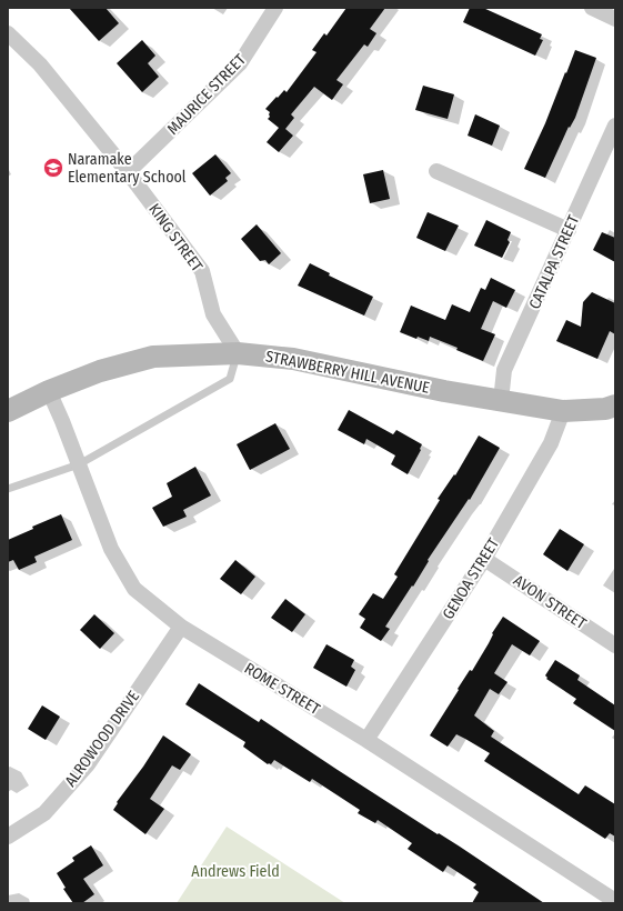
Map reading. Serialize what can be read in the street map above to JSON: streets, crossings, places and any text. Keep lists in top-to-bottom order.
{
  "streets": {
    "main road": ["STRAWBERRY HILL AVENUE"],
    "street": [
      "MAURICE STREET",
      "KING STREET",
      "CATALPA STREET",
      "GENOA STREET",
      "AVON STREET",
      "ROME STREET",
      "ALROWOOD DRIVE"
    ]
  },
  "crossings": [
    ["MAURICE STREET", "KING STREET"],
    ["KING STREET", "STRAWBERRY HILL AVENUE"],
    ["CATALPA STREET", "STRAWBERRY HILL AVENUE"],
    ["STRAWBERRY HILL AVENUE", "GENOA STREET"],
    ["STRAWBERRY HILL AVENUE", "ROME STREET"],
    ["GENOA STREET", "AVON STREET"],
    ["GENOA STREET", "ROME STREET"],
    ["ROME STREET", "ALROWOOD DRIVE"]
  ],
  "parks": ["Andrews Field"],
  "places": {
    "school or university": ["Naramake Elementary School"]
  }
}
